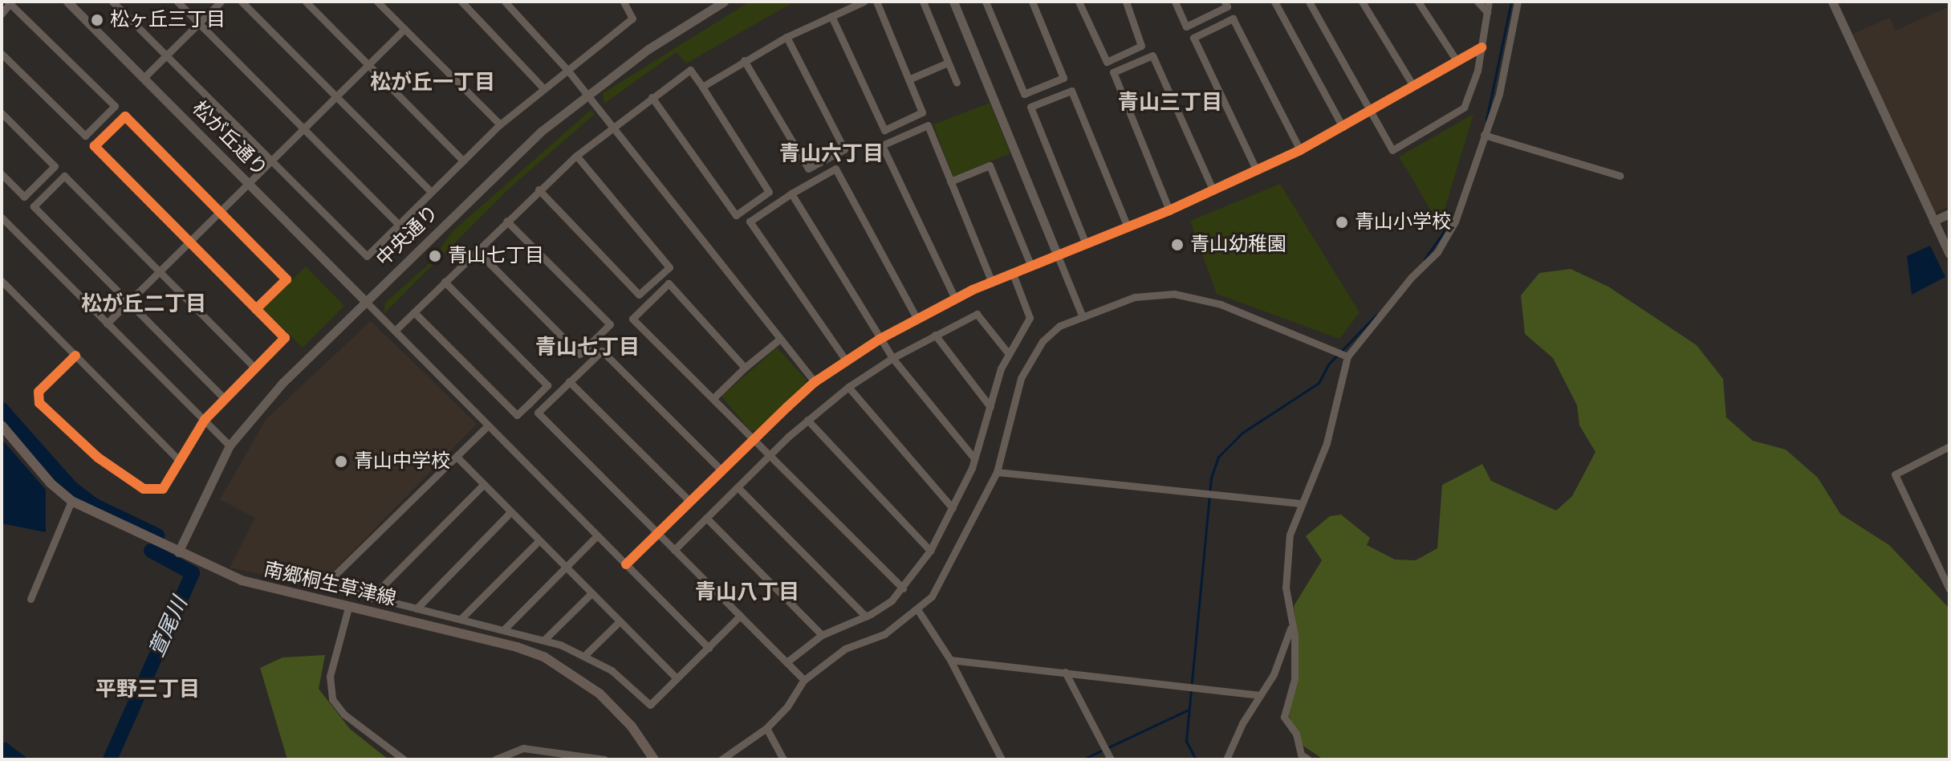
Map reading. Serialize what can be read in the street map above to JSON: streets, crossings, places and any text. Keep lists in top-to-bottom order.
{
  "streets": {
    "main road": ["南郷桐生草津線"],
    "street": ["松が丘通り", "中央通り"]
  },
  "crossings": [
    ["松が丘通り", "中央通り"],
    ["中央通り", "南郷桐生草津線"]
  ],
  "districts": [
    "松が丘一丁目",
    "青山三丁目",
    "青山六丁目",
    "松が丘二丁目",
    "青山七丁目",
    "青山八丁目",
    "平野三丁目"
  ],
  "water": ["萱尾川"],
  "places": [
    "松ヶ丘三丁目",
    "青山小学校",
    "青山幼稚園",
    "青山七丁目",
    "青山中学校"
  ]
}
